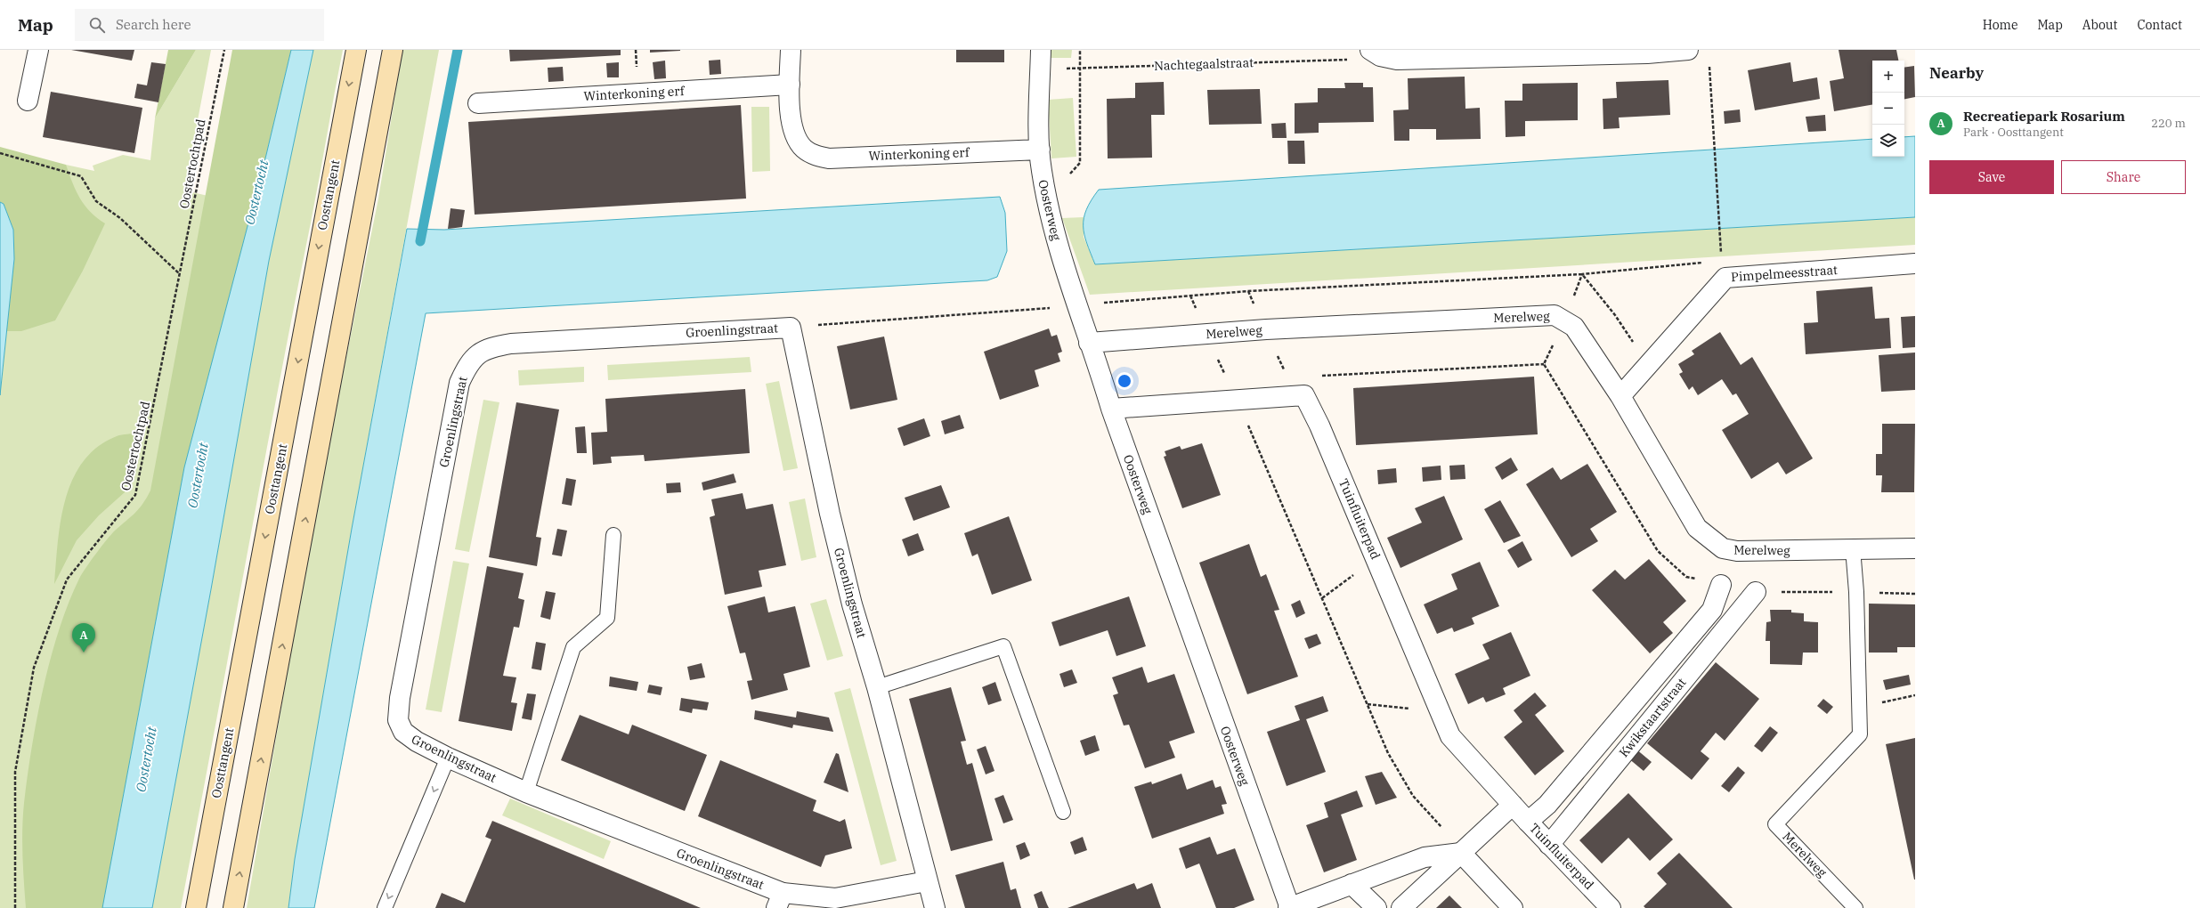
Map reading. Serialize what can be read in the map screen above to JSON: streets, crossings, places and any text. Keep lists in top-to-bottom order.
{
  "streets": {
    "main road": ["Oosttangent"],
    "street": [
      "Winterkoning erf",
      "Oosterweg",
      "Pimpelmeesstraat",
      "Merelweg",
      "Groenlingstraat",
      "Tuinfluiterpad",
      "Kwikstaartstraat"
    ],
    "path": ["Nachtegaalstraat", "Oostertochtpad"]
  },
  "crossings": [
    ["Nachtegaalstraat", "Oosterweg"],
    ["Winterkoning erf", "Oosterweg"],
    ["Oosterweg", "Merelweg"],
    ["Oosterweg", "Tuinfluiterpad"],
    ["Pimpelmeesstraat", "Merelweg"],
    ["Tuinfluiterpad", "Kwikstaartstraat"]
  ],
  "water": ["Oostertocht"],
  "page": {
    "header": "Map",
    "search": "Search here",
    "nav": [
      "Home",
      "Map",
      "About",
      "Contact"
    ],
    "heading": "Nearby",
    "map_buttons": ["+", "−"],
    "list": [
      {
        "mark": "A",
        "name": "Recreatiepark Rosarium",
        "note": "Park · Oosttangent",
        "value": "220 m"
      }
    ],
    "buttons": ["Save", "Share"],
    "pins": "A"
  }
}
